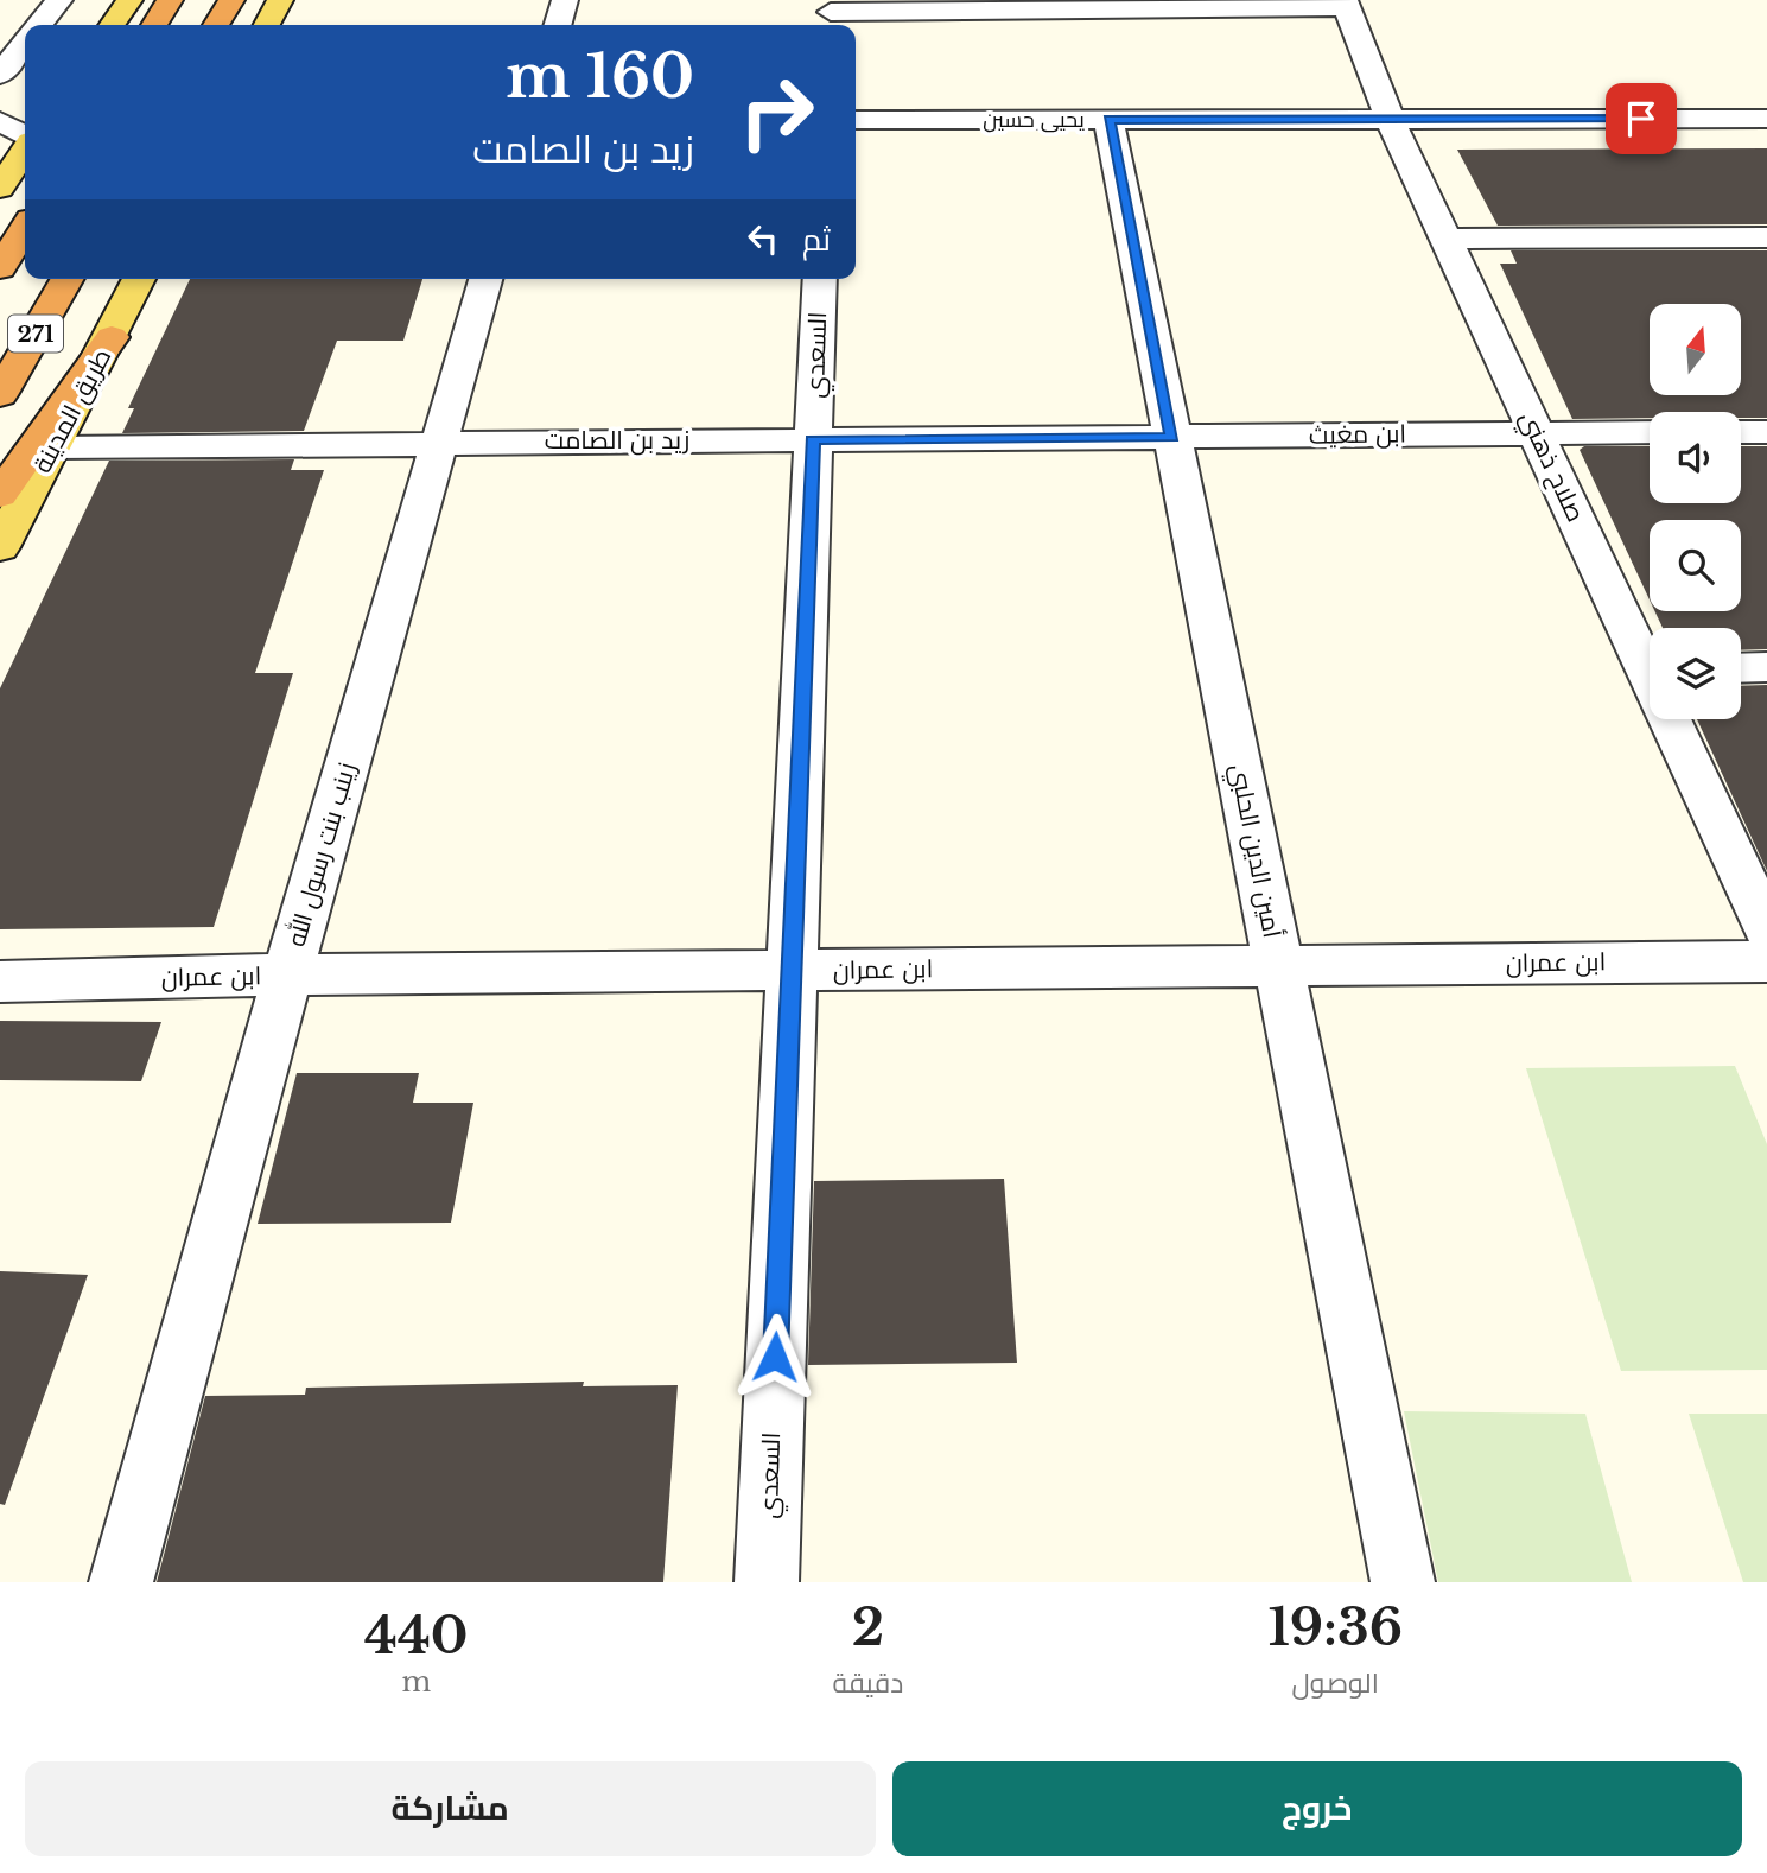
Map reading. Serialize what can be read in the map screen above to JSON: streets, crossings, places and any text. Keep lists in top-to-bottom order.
{
  "streets": {
    "highway": ["271"],
    "main road": ["طريق المدينة"],
    "street": [
      "يحيى حسين",
      "السعدي",
      "ابن مغيث",
      "زيد بن الصامت",
      "صلاح ذهني",
      "أمين الدين الحلبي",
      "زينب بنت رسول الله",
      "ابن عمران"
    ]
  },
  "crossings": [
    ["يحيى حسين", "صلاح ذهني"],
    ["يحيى حسين", "أمين الدين الحلبي"],
    ["السعدي", "زيد بن الصامت"],
    ["السعدي", "ابن عمران"],
    ["طريق المدينة", "زيد بن الصامت"],
    ["ابن مغيث", "زيد بن الصامت"],
    ["ابن مغيث", "صلاح ذهني"],
    ["ابن مغيث", "أمين الدين الحلبي"],
    ["زيد بن الصامت", "أمين الدين الحلبي"],
    ["زيد بن الصامت", "زينب بنت رسول الله"],
    ["أمين الدين الحلبي", "ابن عمران"],
    ["زينب بنت رسول الله", "ابن عمران"]
  ],
  "north": "top",
  "page": {
    "turn": ["160 m", "زيد بن الصامت"],
    "then": "ثم",
    "eta": [
      "19:36",
      "الوصول",
      "2",
      "دقيقة",
      "440",
      "m"
    ],
    "buttons": ["خروج", "مشاركة"]
  }
}
